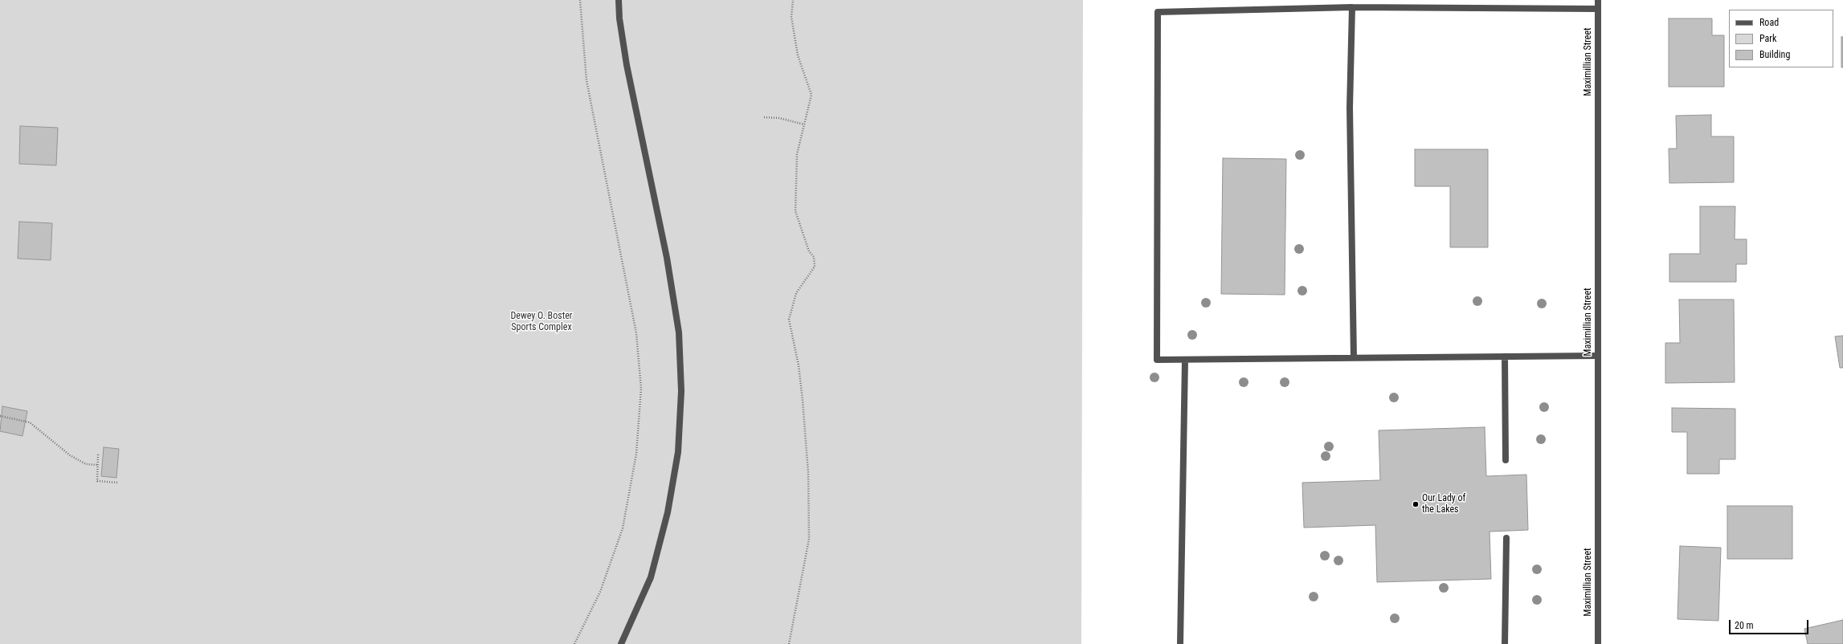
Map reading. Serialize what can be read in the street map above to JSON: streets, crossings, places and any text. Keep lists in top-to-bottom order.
{
  "streets": {
    "street": ["Maximillian Street"]
  },
  "parks": ["Dewey O. Boster Sports Complex"],
  "places": ["Our Lady of the Lakes"],
  "legend": ["Road", "Park", "Building"],
  "scale_bar": "20 m"
}
